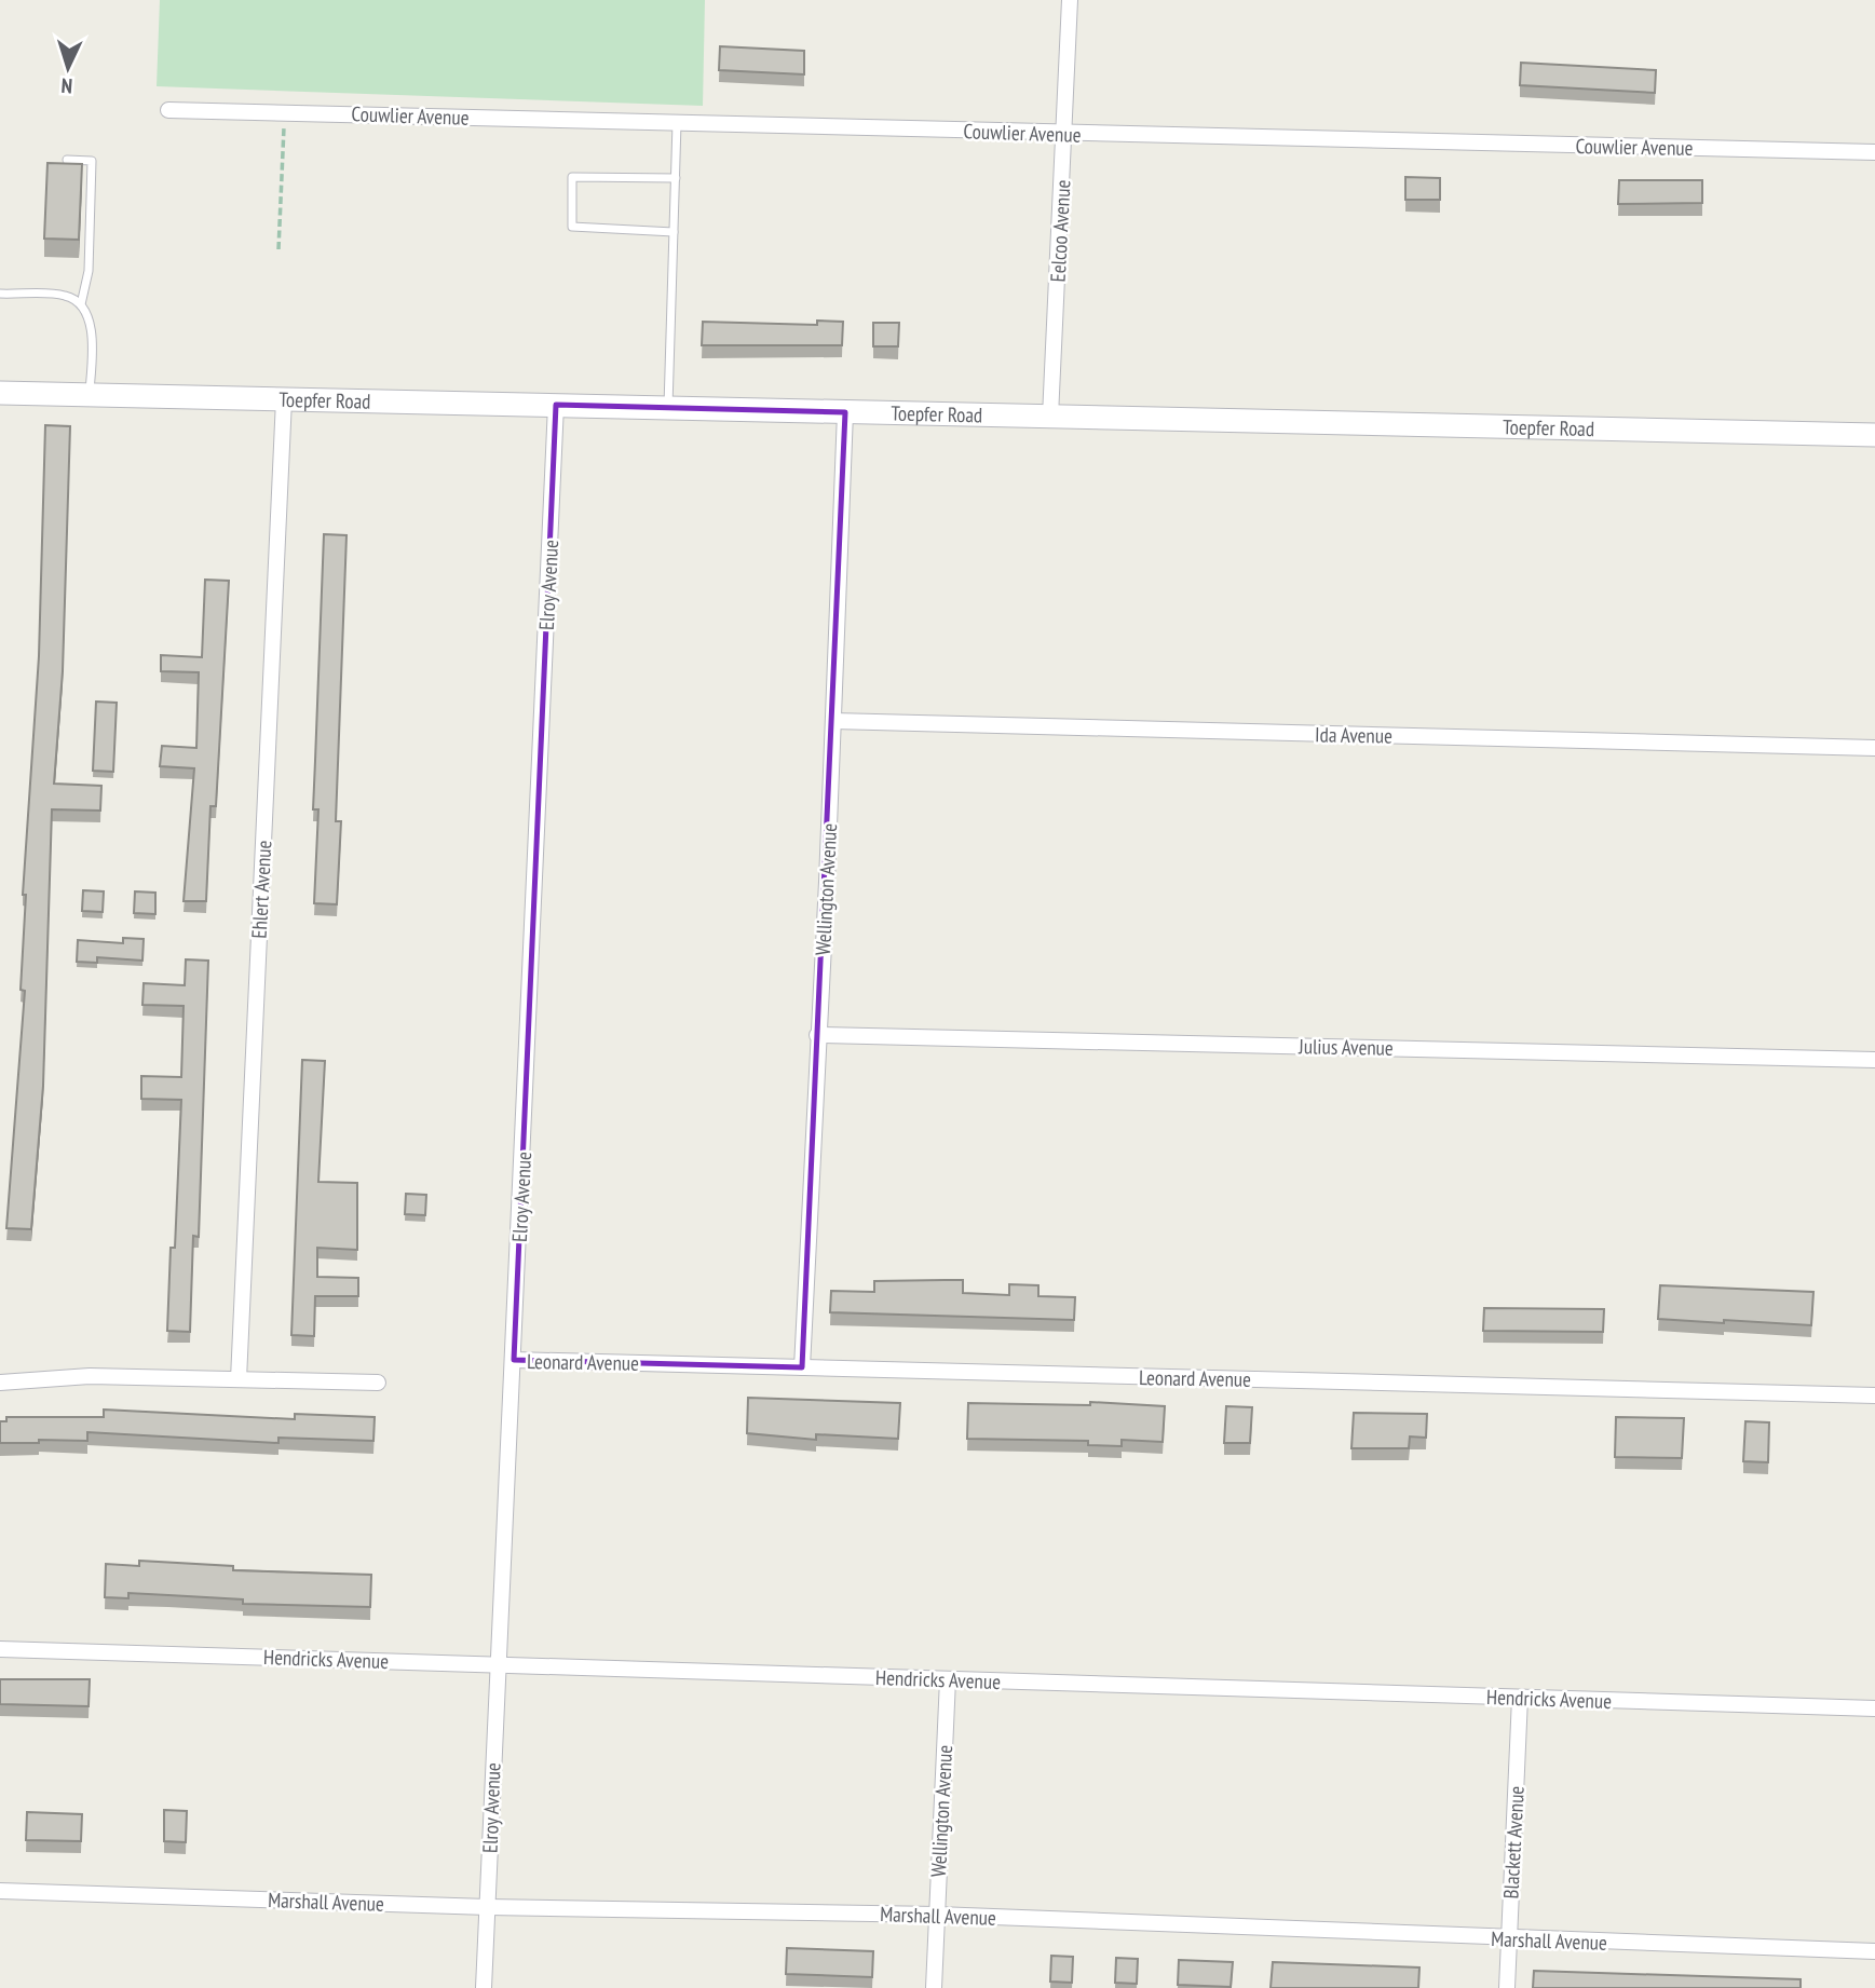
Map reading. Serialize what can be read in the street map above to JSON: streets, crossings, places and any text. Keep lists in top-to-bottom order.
{
  "streets": {
    "street": [
      "Couwlier Avenue",
      "Eelcoo Avenue",
      "Toepfer Road",
      "Elroy Avenue",
      "Ida Avenue",
      "Ehlert Avenue",
      "Wellington Avenue",
      "Julius Avenue",
      "Leonard Avenue",
      "Hendricks Avenue",
      "Blackett Avenue",
      "Marshall Avenue"
    ]
  },
  "crossings": [
    ["Couwlier Avenue", "Eelcoo Avenue"],
    ["Eelcoo Avenue", "Toepfer Road"],
    ["Toepfer Road", "Elroy Avenue"],
    ["Toepfer Road", "Ehlert Avenue"],
    ["Toepfer Road", "Wellington Avenue"],
    ["Elroy Avenue", "Leonard Avenue"],
    ["Elroy Avenue", "Hendricks Avenue"],
    ["Elroy Avenue", "Marshall Avenue"],
    ["Ida Avenue", "Wellington Avenue"],
    ["Wellington Avenue", "Julius Avenue"],
    ["Wellington Avenue", "Leonard Avenue"],
    ["Wellington Avenue", "Hendricks Avenue"],
    ["Wellington Avenue", "Marshall Avenue"],
    ["Hendricks Avenue", "Blackett Avenue"],
    ["Blackett Avenue", "Marshall Avenue"]
  ],
  "north": "bottom"
}
